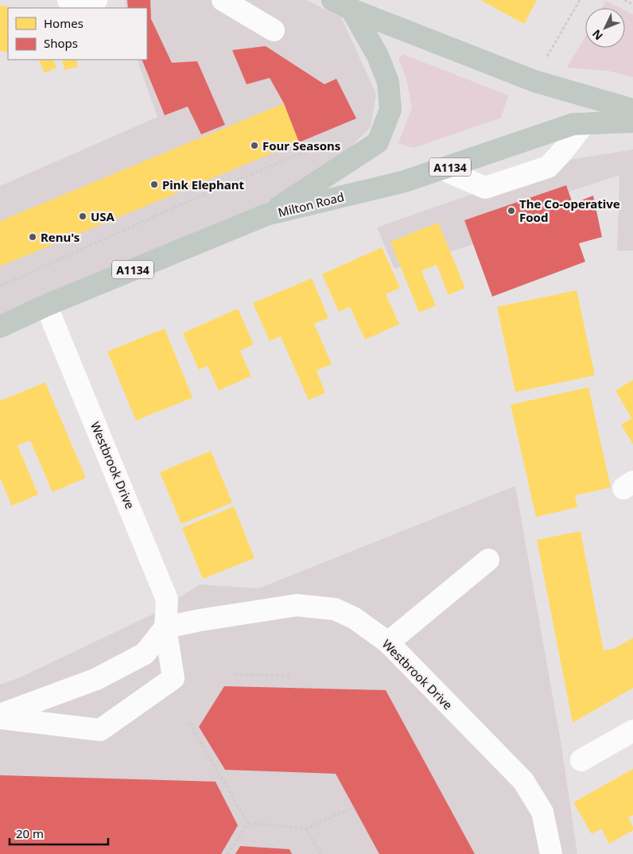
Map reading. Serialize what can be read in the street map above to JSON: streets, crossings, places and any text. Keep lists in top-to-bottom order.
{
  "streets": {
    "main road": ["A1134", "Milton Road"],
    "street": ["Westbrook Drive"]
  },
  "crossings": [
    ["Milton Road", "Westbrook Drive"]
  ],
  "places": [
    "Four Seasons",
    "Pink Elephant",
    "The Co-operative Food",
    "USA",
    "Renu's"
  ],
  "legend": ["Homes", "Shops"],
  "scale_bar": "20 m",
  "north": "bottom left"
}
